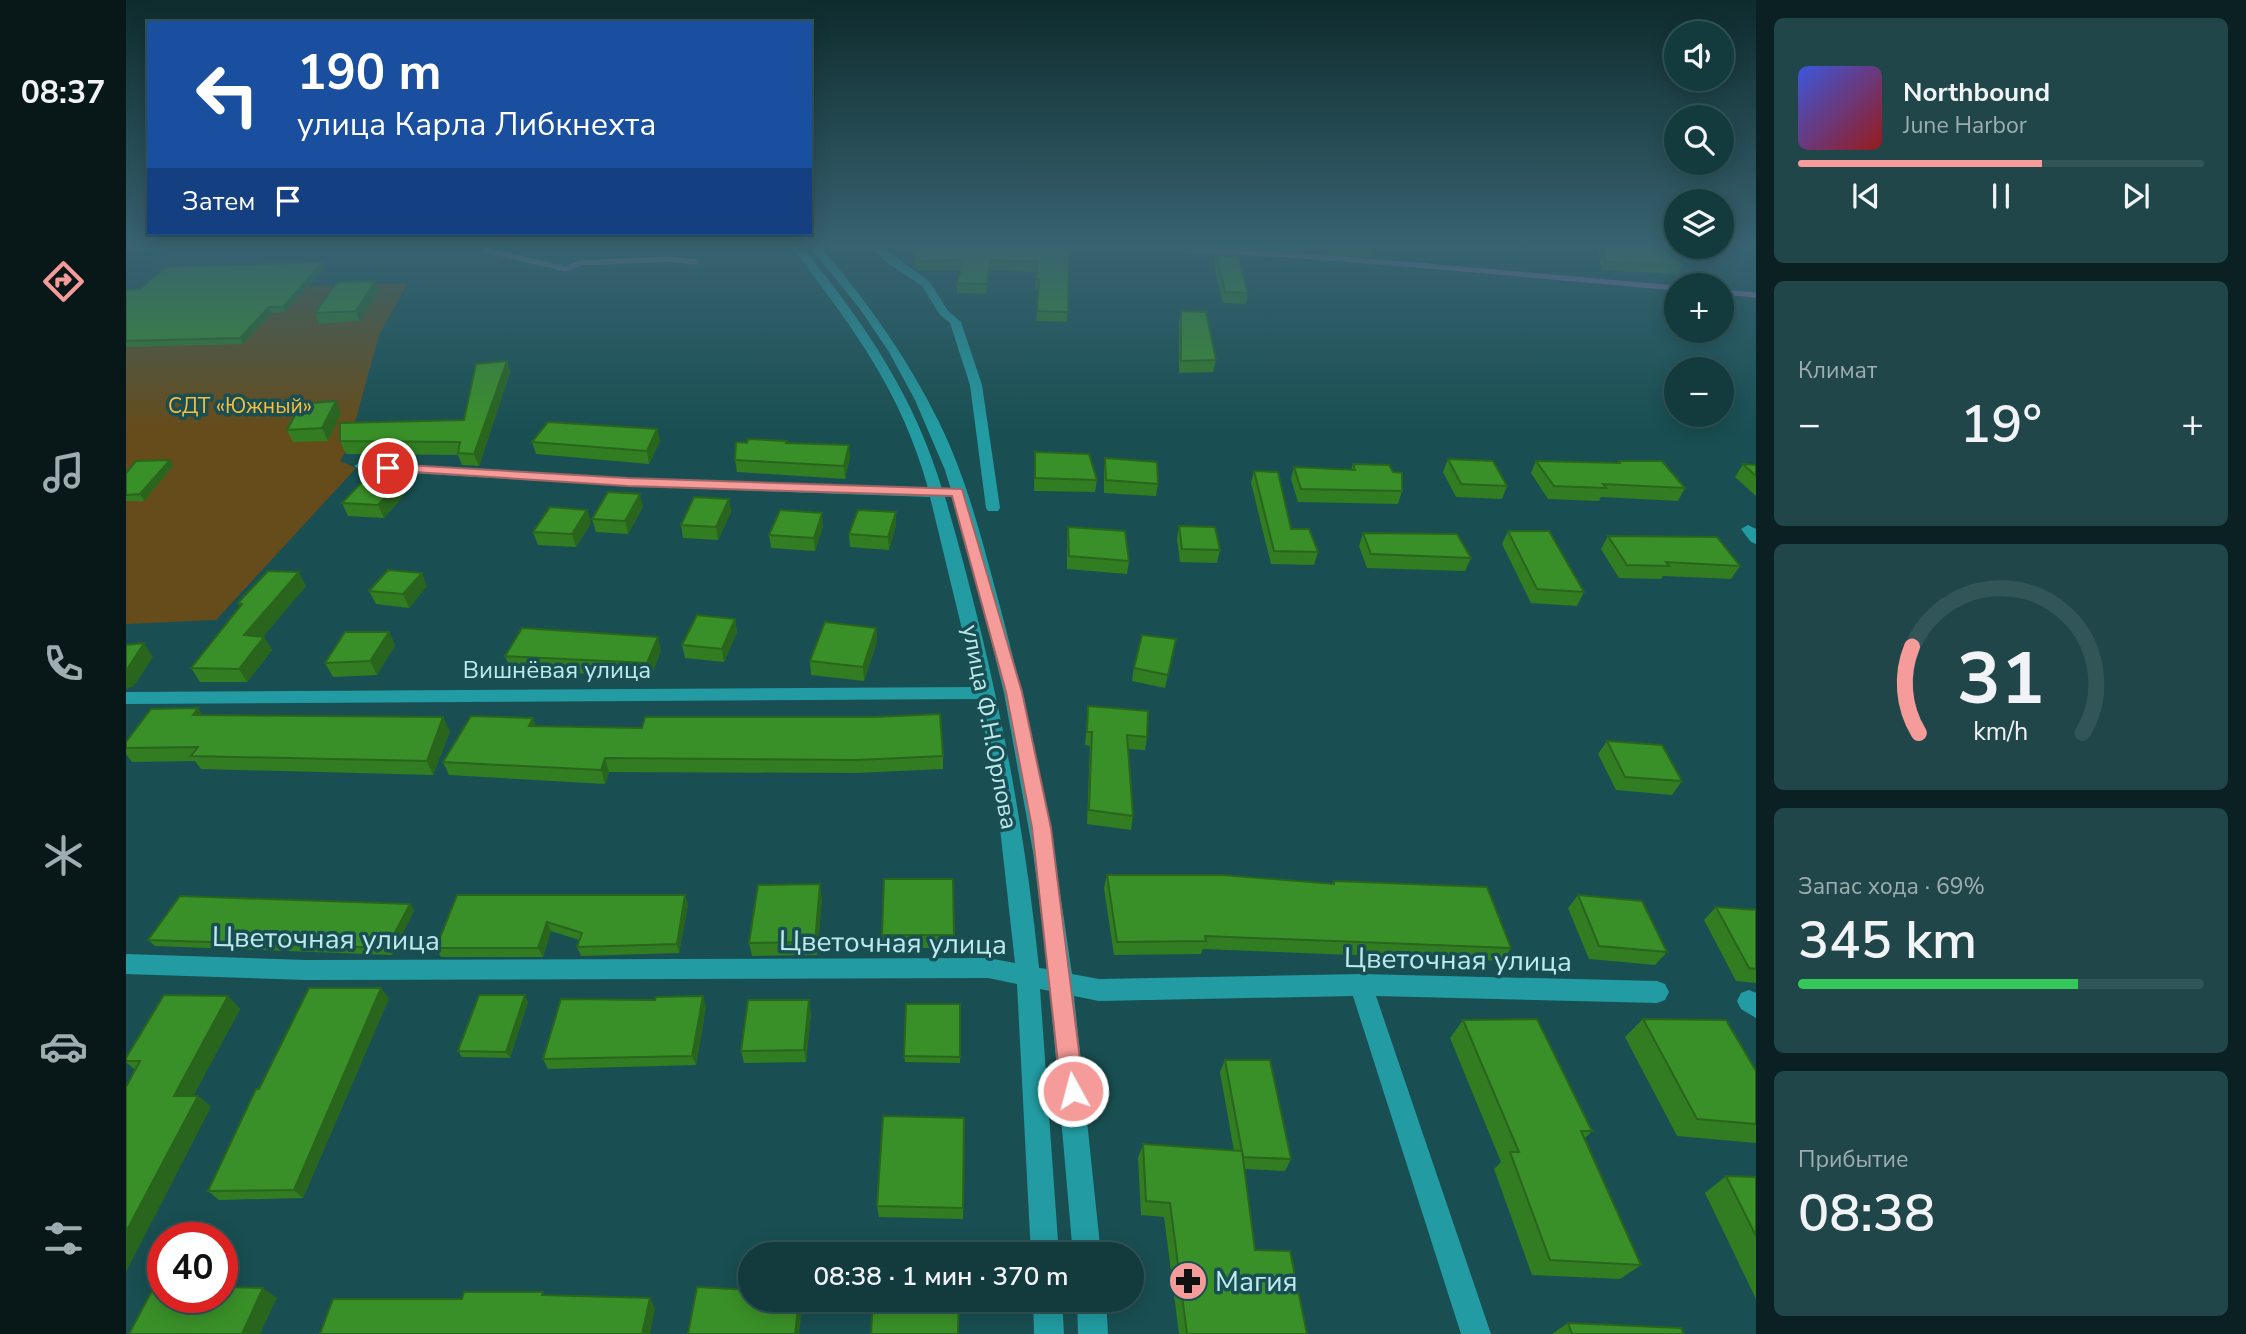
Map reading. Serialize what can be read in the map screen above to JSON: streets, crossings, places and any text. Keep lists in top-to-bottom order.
{
  "streets": {
    "street": ["Вишнёвая улица", "улица Ф.Н.Орлова", "Цветочная улица"]
  },
  "crossings": [
    ["Вишнёвая улица", "улица Ф.Н.Орлова"],
    ["улица Ф.Н.Орлова", "Цветочная улица"]
  ],
  "parks": ["СДТ «Южный»"],
  "places": {
    "pharmacy": ["Магия"]
  },
  "page": {
    "tabs": "08:37",
    "map_buttons": ["+", "−"],
    "turn": ["190 m", "улица Карла Либкнехта"],
    "song": ["Northbound", "June Harbor"],
    "then": "Затем",
    "tile": [
      "Климат",
      ["Запас хода · 69%", "345 km"],
      ["Прибытие", "08:38"]
    ],
    "heat": ["−", "19°", "+"],
    "limit": "40",
    "trip": "08:38 · 1 мин · 370 m",
    "gauge": ["31", "km/h"]
  }
}
